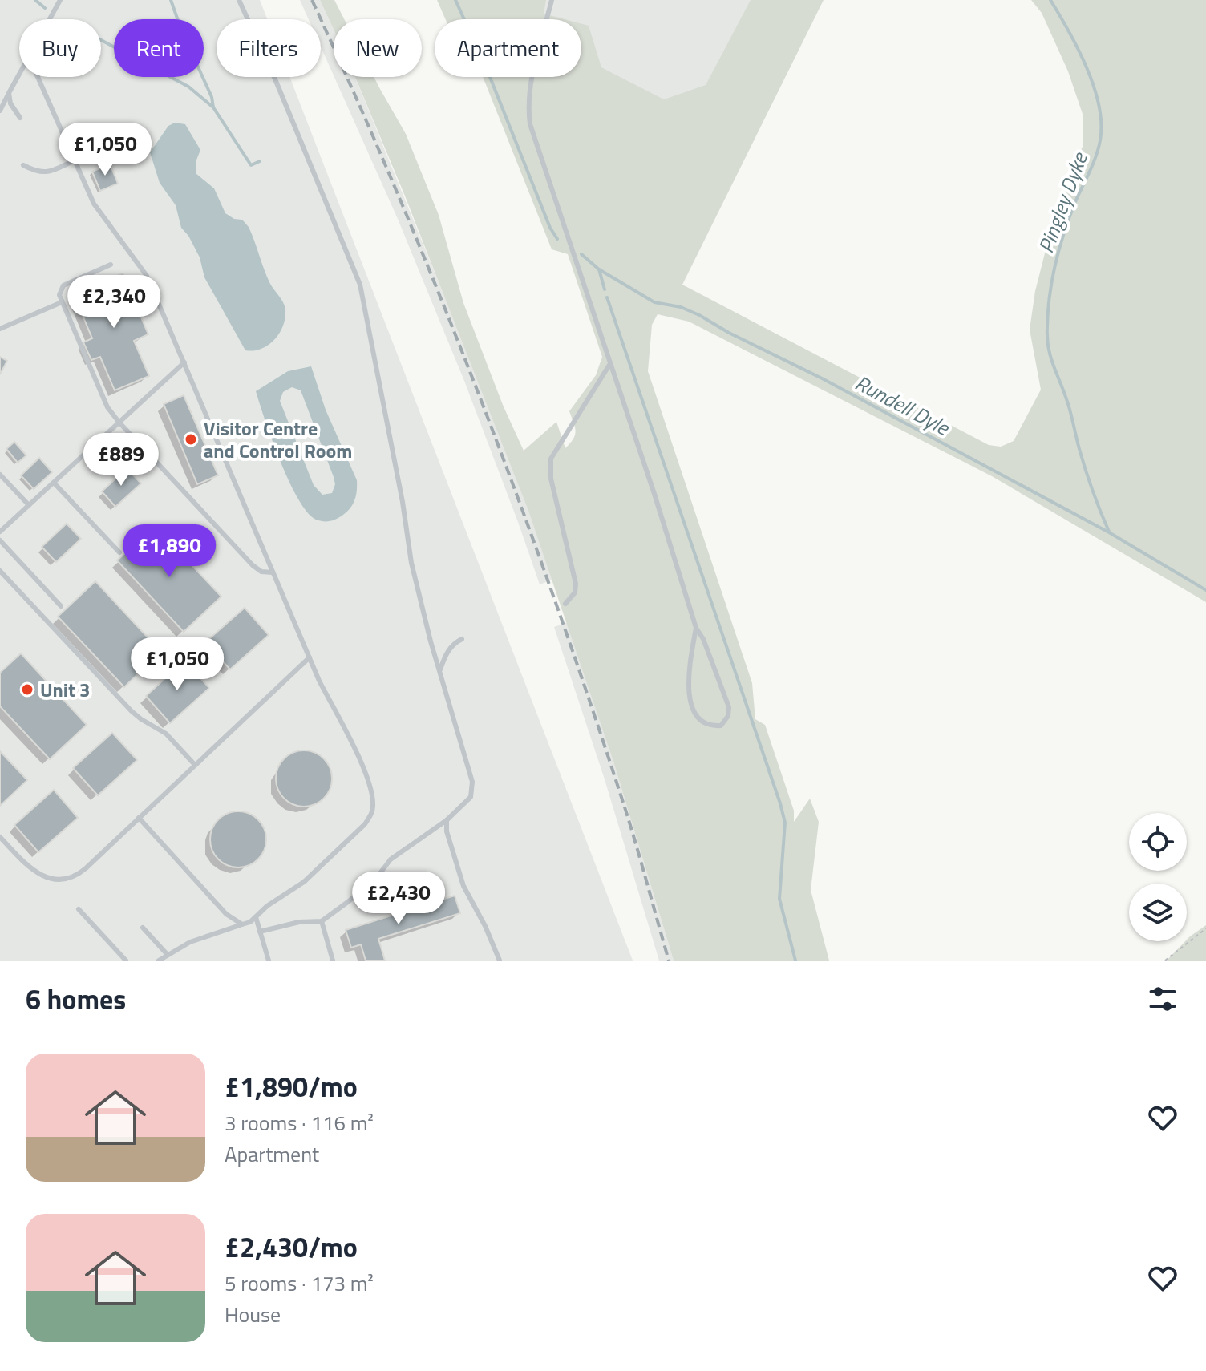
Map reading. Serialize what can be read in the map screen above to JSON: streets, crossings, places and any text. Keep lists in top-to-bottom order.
{
  "water": ["Pingley Dyke", "Rundell Dyle"],
  "places": ["Visitor Centre and Control Room", "Unit 3"],
  "page": {
    "chip": [
      "Buy",
      "Rent",
      "Filters",
      "New",
      "Apartment"
    ],
    "price": [
      "£1,050",
      "£2,340",
      "£889",
      "£1,890",
      "£1,050",
      "£2,430"
    ],
    "heading": "6 homes",
    "list": [
      {
        "name": "£1,890/mo",
        "note": "3 rooms · 116 m² · Apartment"
      },
      {
        "name": "£2,430/mo",
        "note": "5 rooms · 173 m² · House"
      }
    ]
  }
}
